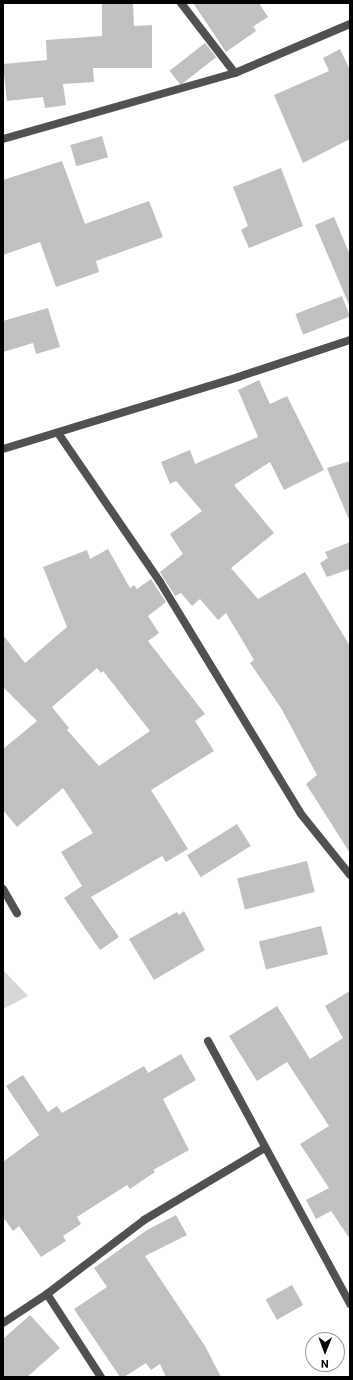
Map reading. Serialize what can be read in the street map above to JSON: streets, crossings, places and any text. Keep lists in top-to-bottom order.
{
  "north": "bottom"
}
